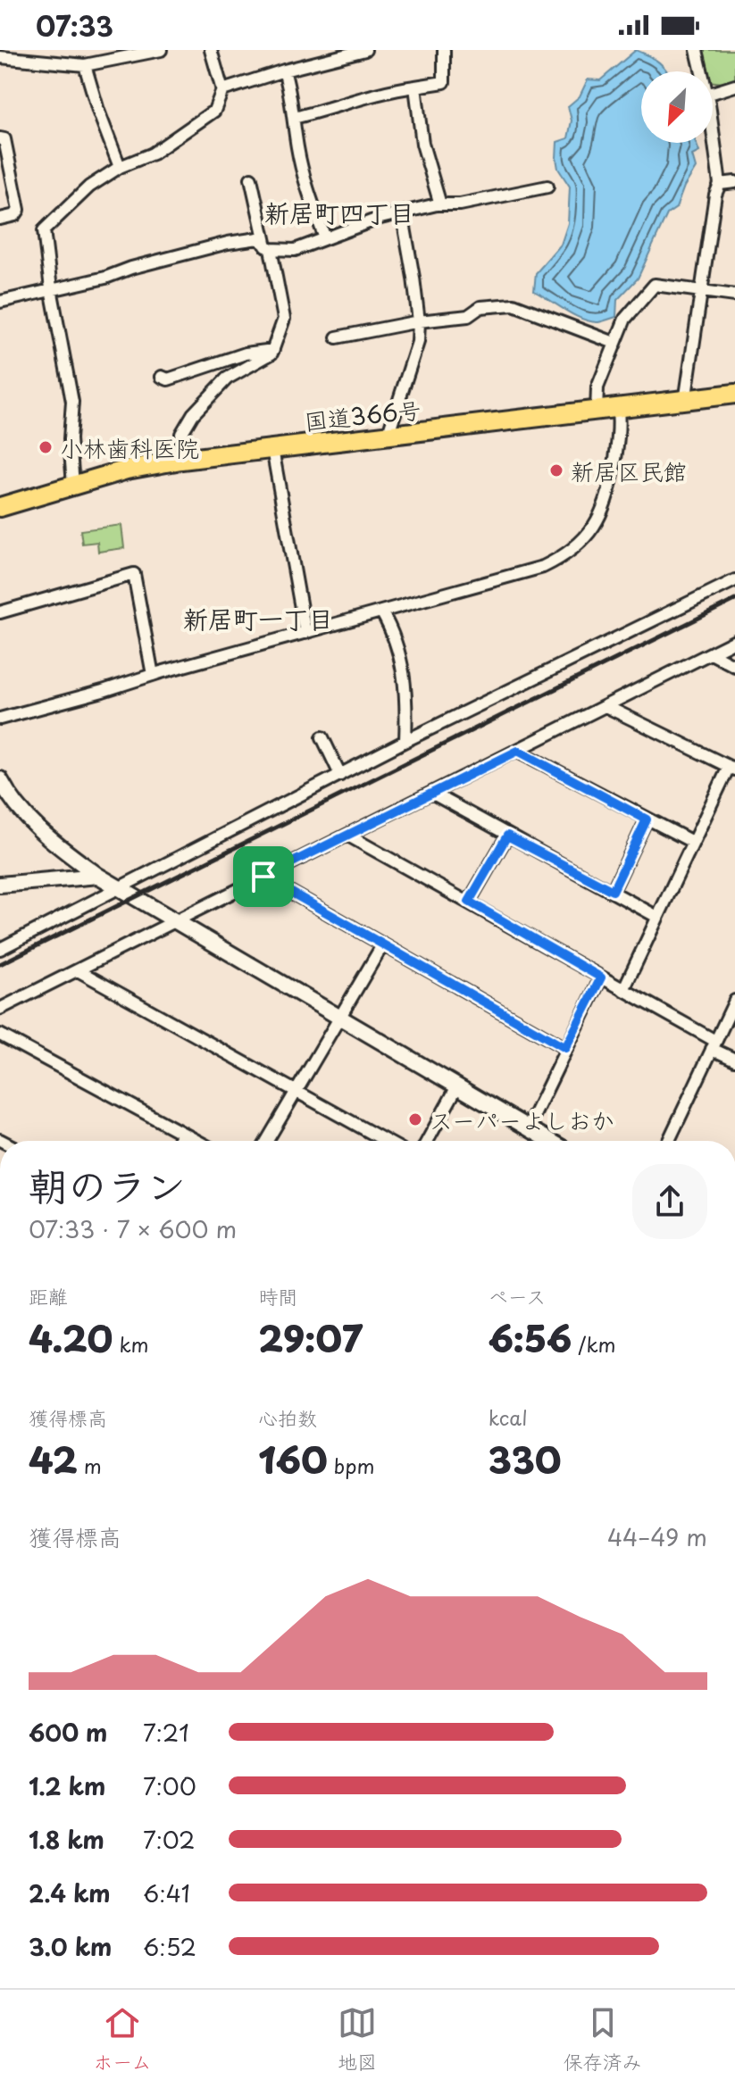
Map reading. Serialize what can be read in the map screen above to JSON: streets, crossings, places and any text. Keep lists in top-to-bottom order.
{
  "streets": {
    "highway": ["国道366号"]
  },
  "districts": ["新居町四丁目", "新居町一丁目"],
  "places": ["小林歯科医院", "新居区民館", "スーパーよしおか"],
  "north": "bottom left",
  "page": {
    "status": "07:33",
    "heading": ["朝のラン", "07:33 · 7 × 600 m"],
    "stats": [
      ["距離", "4.20 km"],
      ["時間", "29:07"],
      ["ペース", "6:56 /km"],
      ["獲得標高", "42 m"],
      ["心拍数", "160 bpm"],
      ["kcal", "330"]
    ],
    "chart": ["獲得標高", "44–49 m"],
    "list": [
      {
        "name": "600 m",
        "note": "7:21"
      },
      {
        "name": "1.2 km",
        "note": "7:00"
      },
      {
        "name": "1.8 km",
        "note": "7:02"
      },
      {
        "name": "2.4 km",
        "note": "6:41"
      },
      {
        "name": "3.0 km",
        "note": "6:52"
      }
    ],
    "tabs": ["ホーム", "地図", "保存済み"]
  }
}
